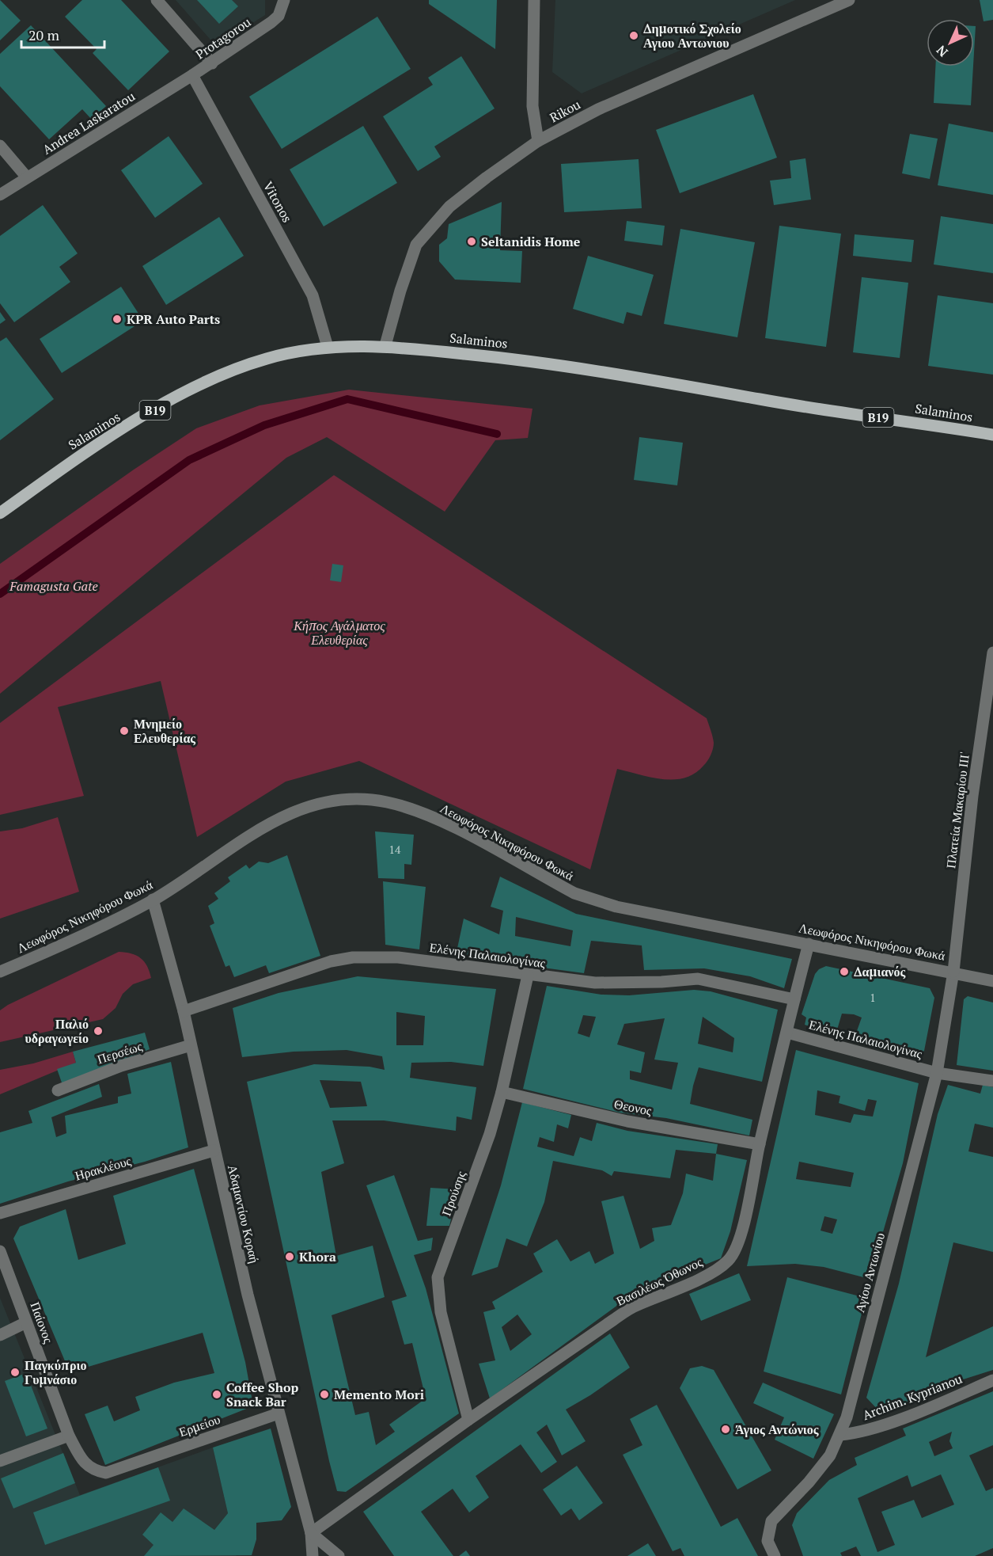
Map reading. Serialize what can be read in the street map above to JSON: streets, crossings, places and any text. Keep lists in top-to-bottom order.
{
  "streets": {
    "main road": ["Salaminos", "B19"],
    "street": [
      "Protagorou",
      "Rikou",
      "Andrea Laskaratou",
      "Vitonos",
      "Πλατεία Μακαρίου ΙΙΙ'",
      "Λεωφόρος Νικηφόρου Φωκά",
      "Ελένης Παλαιολογίνας",
      "Περσέως",
      "Θεονος",
      "Ηρακλέους",
      "Προύσης",
      "Αδαμαντίου Κοραή",
      "Αγίου Αντωνίου",
      "Βασιλέως Όθωνος",
      "Παίονος",
      "Archim. Kyprianou",
      "Ερμείου"
    ]
  },
  "crossings": [
    ["Protagorou", "Andrea Laskaratou"],
    ["Protagorou", "Vitonos"],
    ["Rikou", "Salaminos"],
    ["Andrea Laskaratou", "Vitonos"],
    ["Vitonos", "Salaminos"],
    ["Πλατεία Μακαρίου ΙΙΙ'", "Λεωφόρος Νικηφόρου Φωκά"],
    ["Πλατεία Μακαρίου ΙΙΙ'", "Αγίου Αντωνίου"],
    ["Λεωφόρος Νικηφόρου Φωκά", "Αδαμαντίου Κοραή"],
    ["Λεωφόρος Νικηφόρου Φωκά", "Αγίου Αντωνίου"],
    ["Λεωφόρος Νικηφόρου Φωκά", "Βασιλέως Όθωνος"],
    ["Ελένης Παλαιολογίνας", "Προύσης"],
    ["Ελένης Παλαιολογίνας", "Αδαμαντίου Κοραή"],
    ["Ελένης Παλαιολογίνας", "Αγίου Αντωνίου"],
    ["Ελένης Παλαιολογίνας", "Βασιλέως Όθωνος"],
    ["Περσέως", "Αδαμαντίου Κοραή"],
    ["Θεονος", "Προύσης"],
    ["Θεονος", "Βασιλέως Όθωνος"],
    ["Ηρακλέους", "Αδαμαντίου Κοραή"],
    ["Προύσης", "Βασιλέως Όθωνος"],
    ["Αδαμαντίου Κοραή", "Βασιλέως Όθωνος"],
    ["Αδαμαντίου Κοραή", "Ερμείου"],
    ["Αγίου Αντωνίου", "Archim. Kyprianou"],
    ["Παίονος", "Ερμείου"]
  ],
  "parks": ["Famagusta Gate", "Κήπος Αγάλματος Ελευθερίας"],
  "places": [
    "Δημοτικό Σχολείο Αγιου Αντωνιου",
    "Seltanidis Home",
    "KPR Auto Parts",
    "Μνημείο Ελευθερίας",
    "Δαμιανός",
    "Παλιό υδραγωγείο",
    "Khora",
    "Παγκύπριο Γυμνάσιο",
    "Coffee Shop Snack Bar",
    "Memento Mori",
    "Άγιος Αντώνιος"
  ],
  "house_numbers": ["14", "1"],
  "scale_bar": "20 m",
  "north": "bottom left"
}
